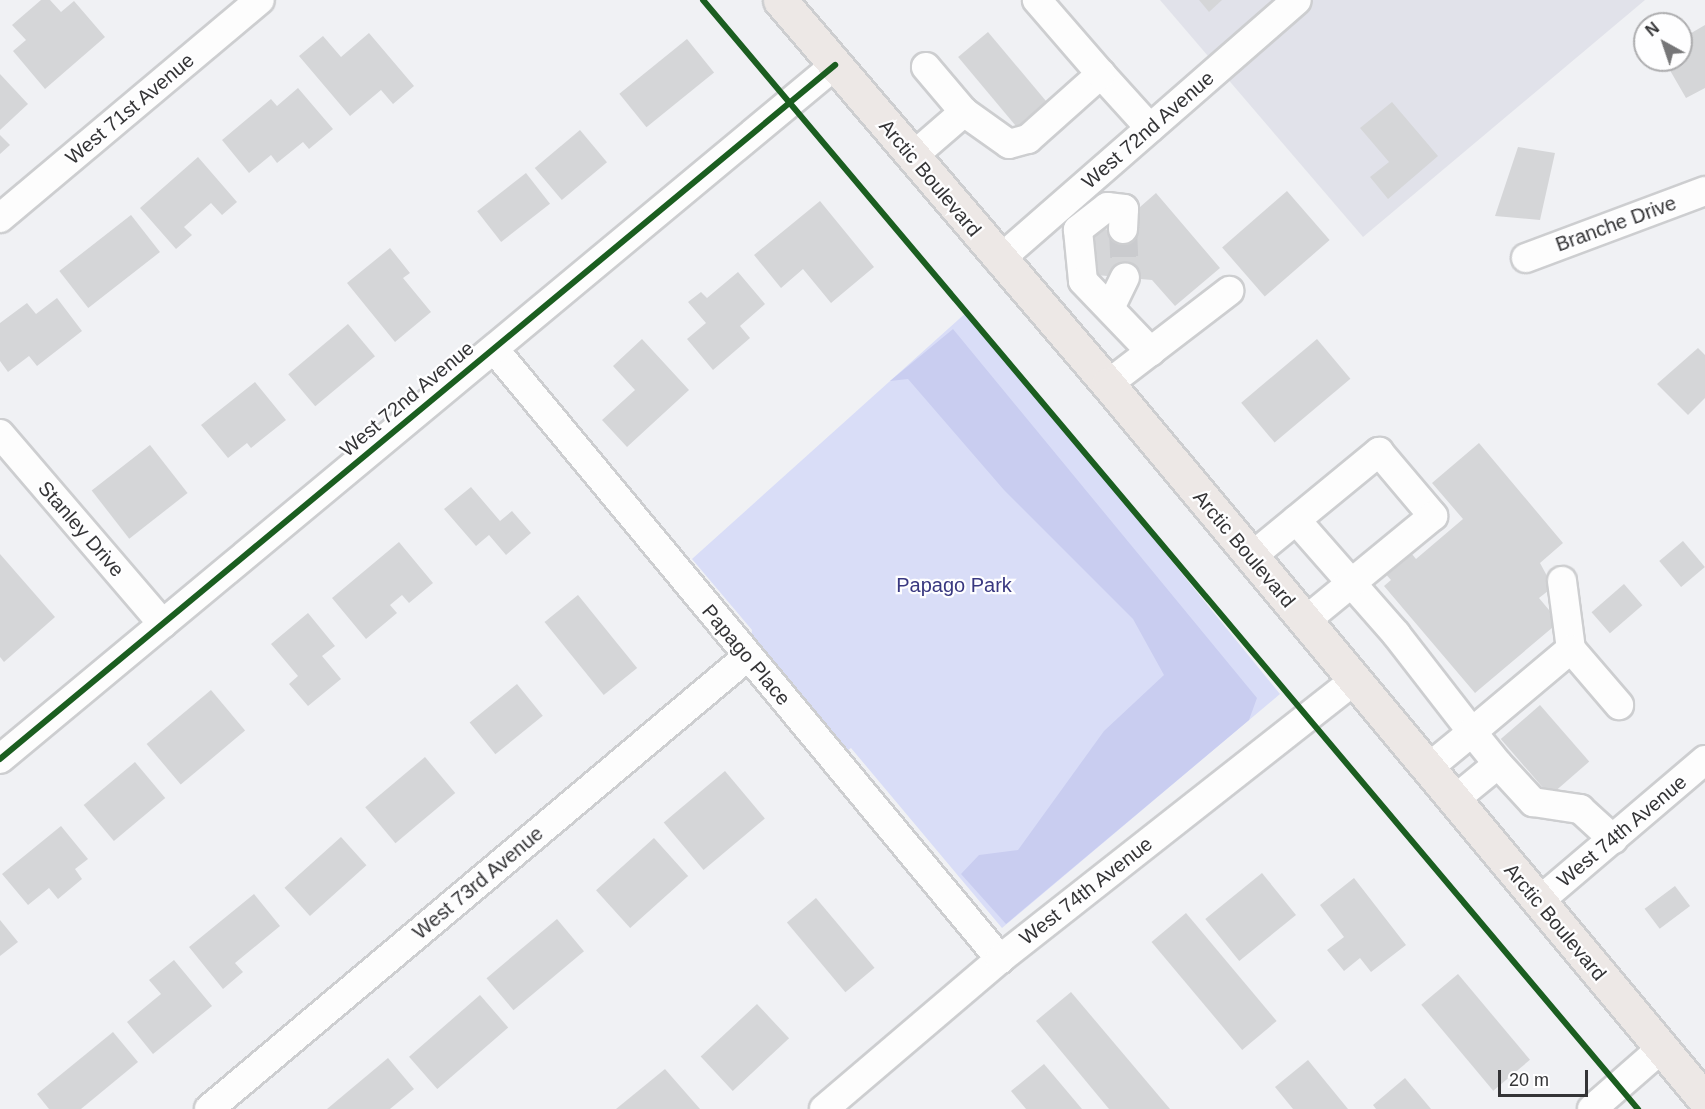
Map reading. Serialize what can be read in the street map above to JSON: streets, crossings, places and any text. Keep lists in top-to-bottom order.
{
  "streets": {
    "main road": ["Arctic Boulevard"],
    "street": [
      "West 71st Avenue",
      "West 72nd Avenue",
      "Branche Drive",
      "Stanley Drive",
      "Papago Place",
      "West 74th Avenue",
      "West 73rd Avenue"
    ]
  },
  "crossings": [
    ["West 72nd Avenue", "Arctic Boulevard"],
    ["West 72nd Avenue", "Stanley Drive"],
    ["West 72nd Avenue", "Papago Place"],
    ["Arctic Boulevard", "West 74th Avenue"],
    ["Papago Place", "West 74th Avenue"],
    ["Papago Place", "West 73rd Avenue"]
  ],
  "parks": ["Papago Park"],
  "scale_bar": "20 m",
  "north": "top left"
}
